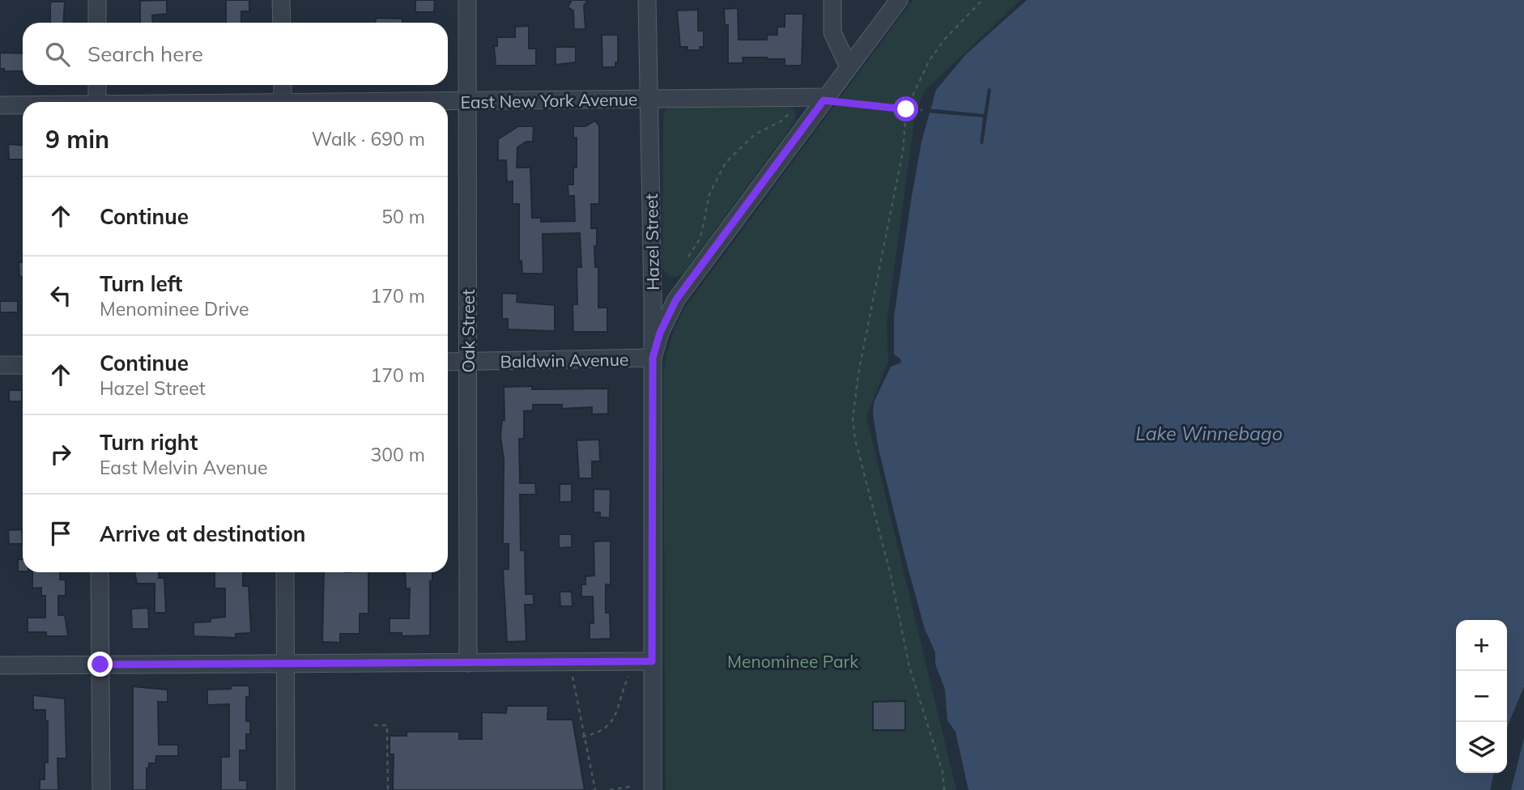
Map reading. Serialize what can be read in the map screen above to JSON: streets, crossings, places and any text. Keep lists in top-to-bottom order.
{
  "streets": {
    "street": [
      "East New York Avenue",
      "Hazel Street",
      "Oak Street",
      "Baldwin Avenue"
    ]
  },
  "crossings": [
    ["East New York Avenue", "Hazel Street"],
    ["East New York Avenue", "Oak Street"],
    ["Hazel Street", "Baldwin Avenue"],
    ["Oak Street", "Baldwin Avenue"]
  ],
  "water": ["Lake Winnebago"],
  "parks": ["Menominee Park"],
  "page": {
    "search": "Search here",
    "heading": ["9 min", "Walk · 690 m"],
    "list": [
      ["Continue", "50 m"],
      ["Turn left", "Menominee Drive", "170 m"],
      ["Continue", "Hazel Street", "170 m"],
      ["Turn right", "East Melvin Avenue", "300 m"],
      "Arrive at destination"
    ],
    "map_buttons": ["+", "−"]
  }
}
